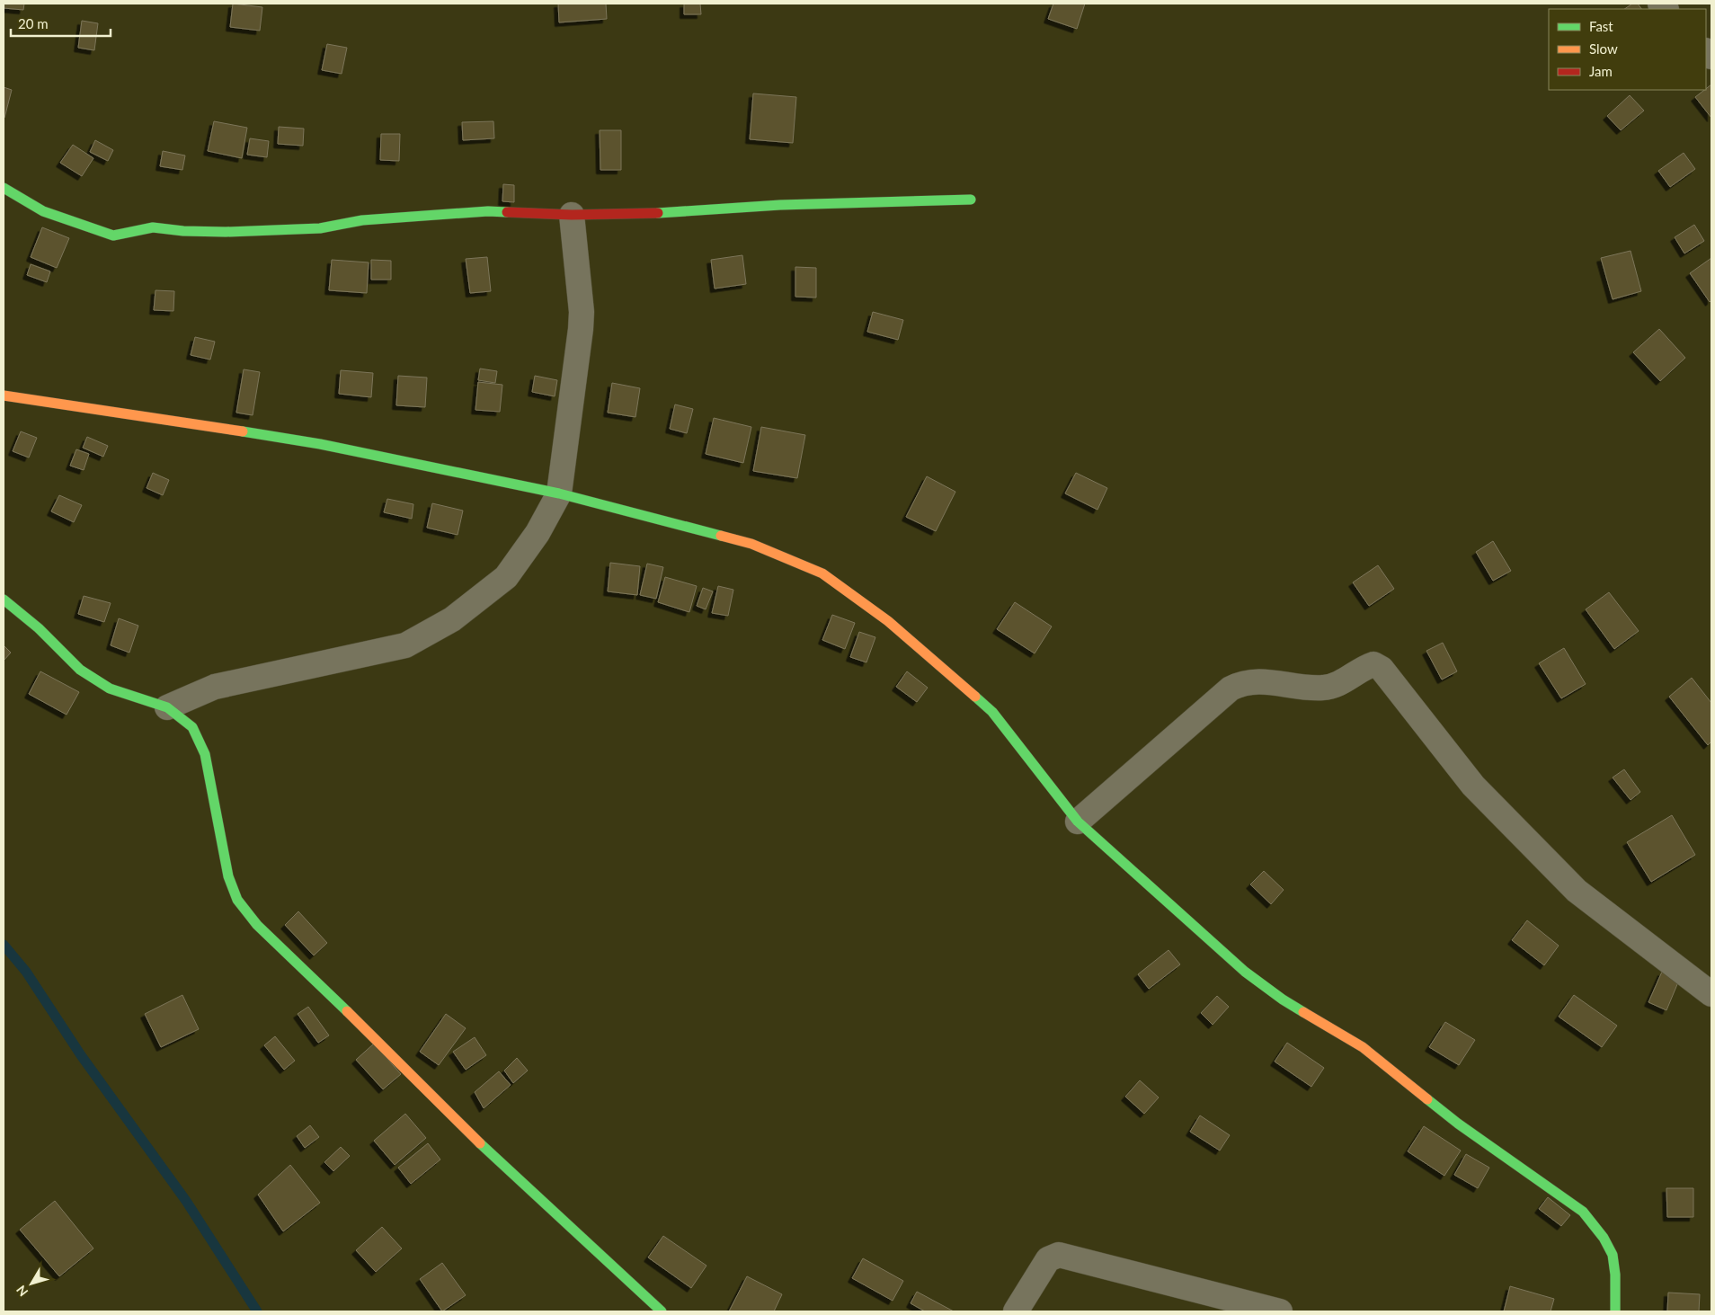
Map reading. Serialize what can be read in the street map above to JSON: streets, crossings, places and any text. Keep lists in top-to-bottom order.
{
  "legend": ["Fast", "Slow", "Jam"],
  "scale_bar": "20 m",
  "north": "bottom left"
}
